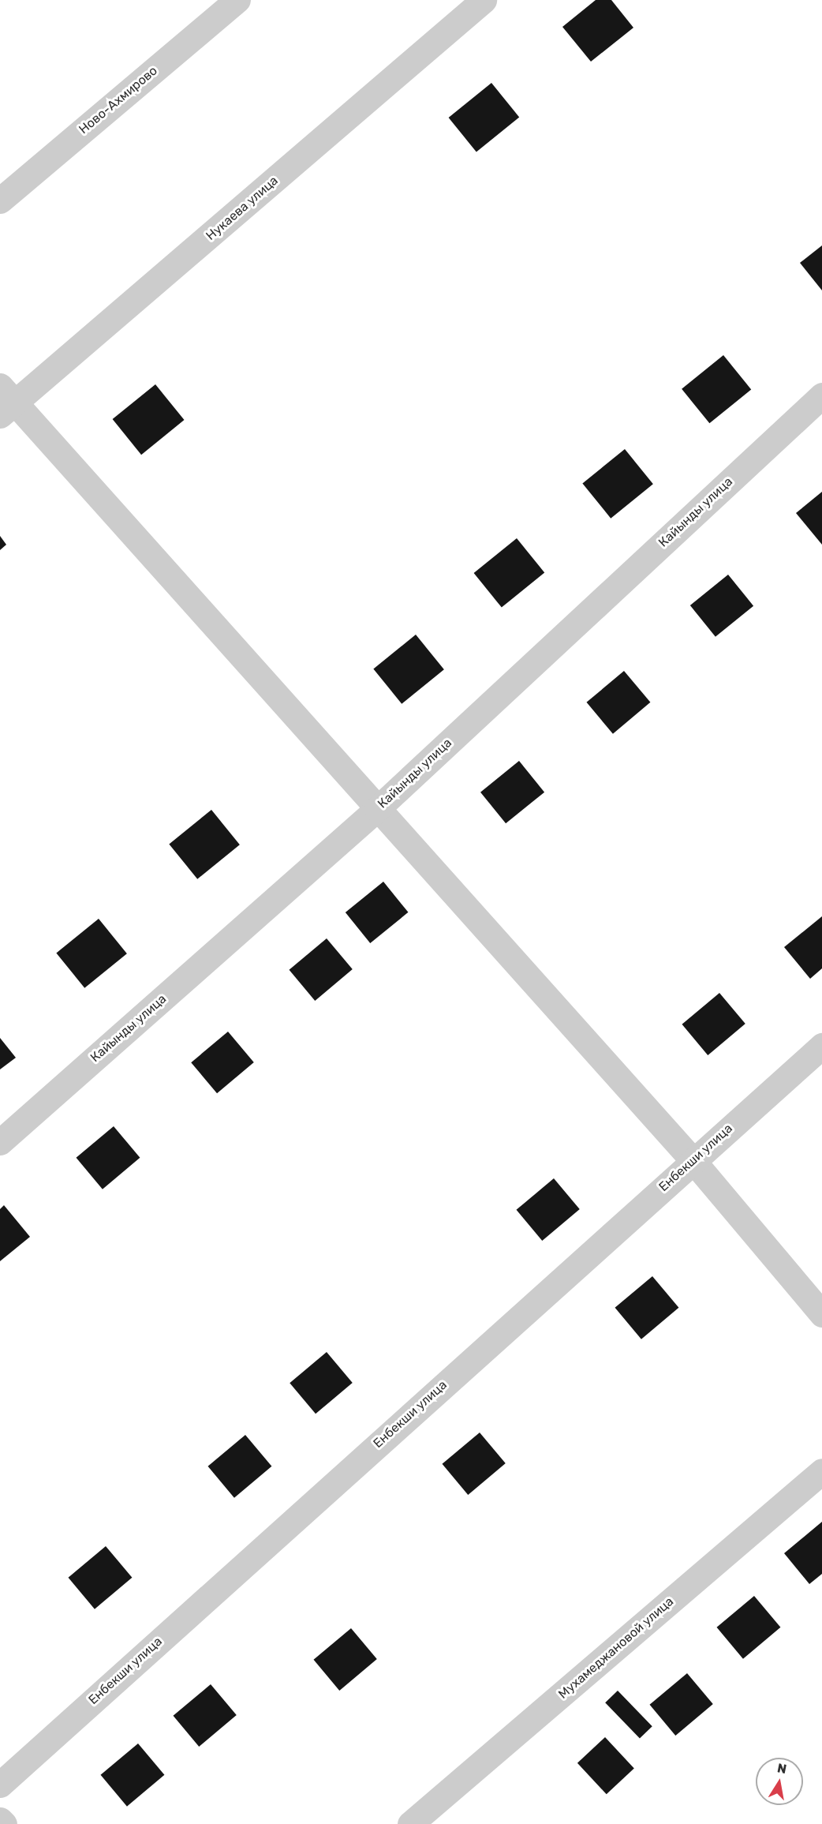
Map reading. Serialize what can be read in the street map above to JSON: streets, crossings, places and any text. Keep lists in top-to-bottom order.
{
  "streets": {
    "street": [
      "Ново-Ахмирово",
      "Нукаева улица",
      "Кайынды улица",
      "Енбекши улица",
      "Мухамеджановой улица"
    ]
  },
  "north": "top"
}
